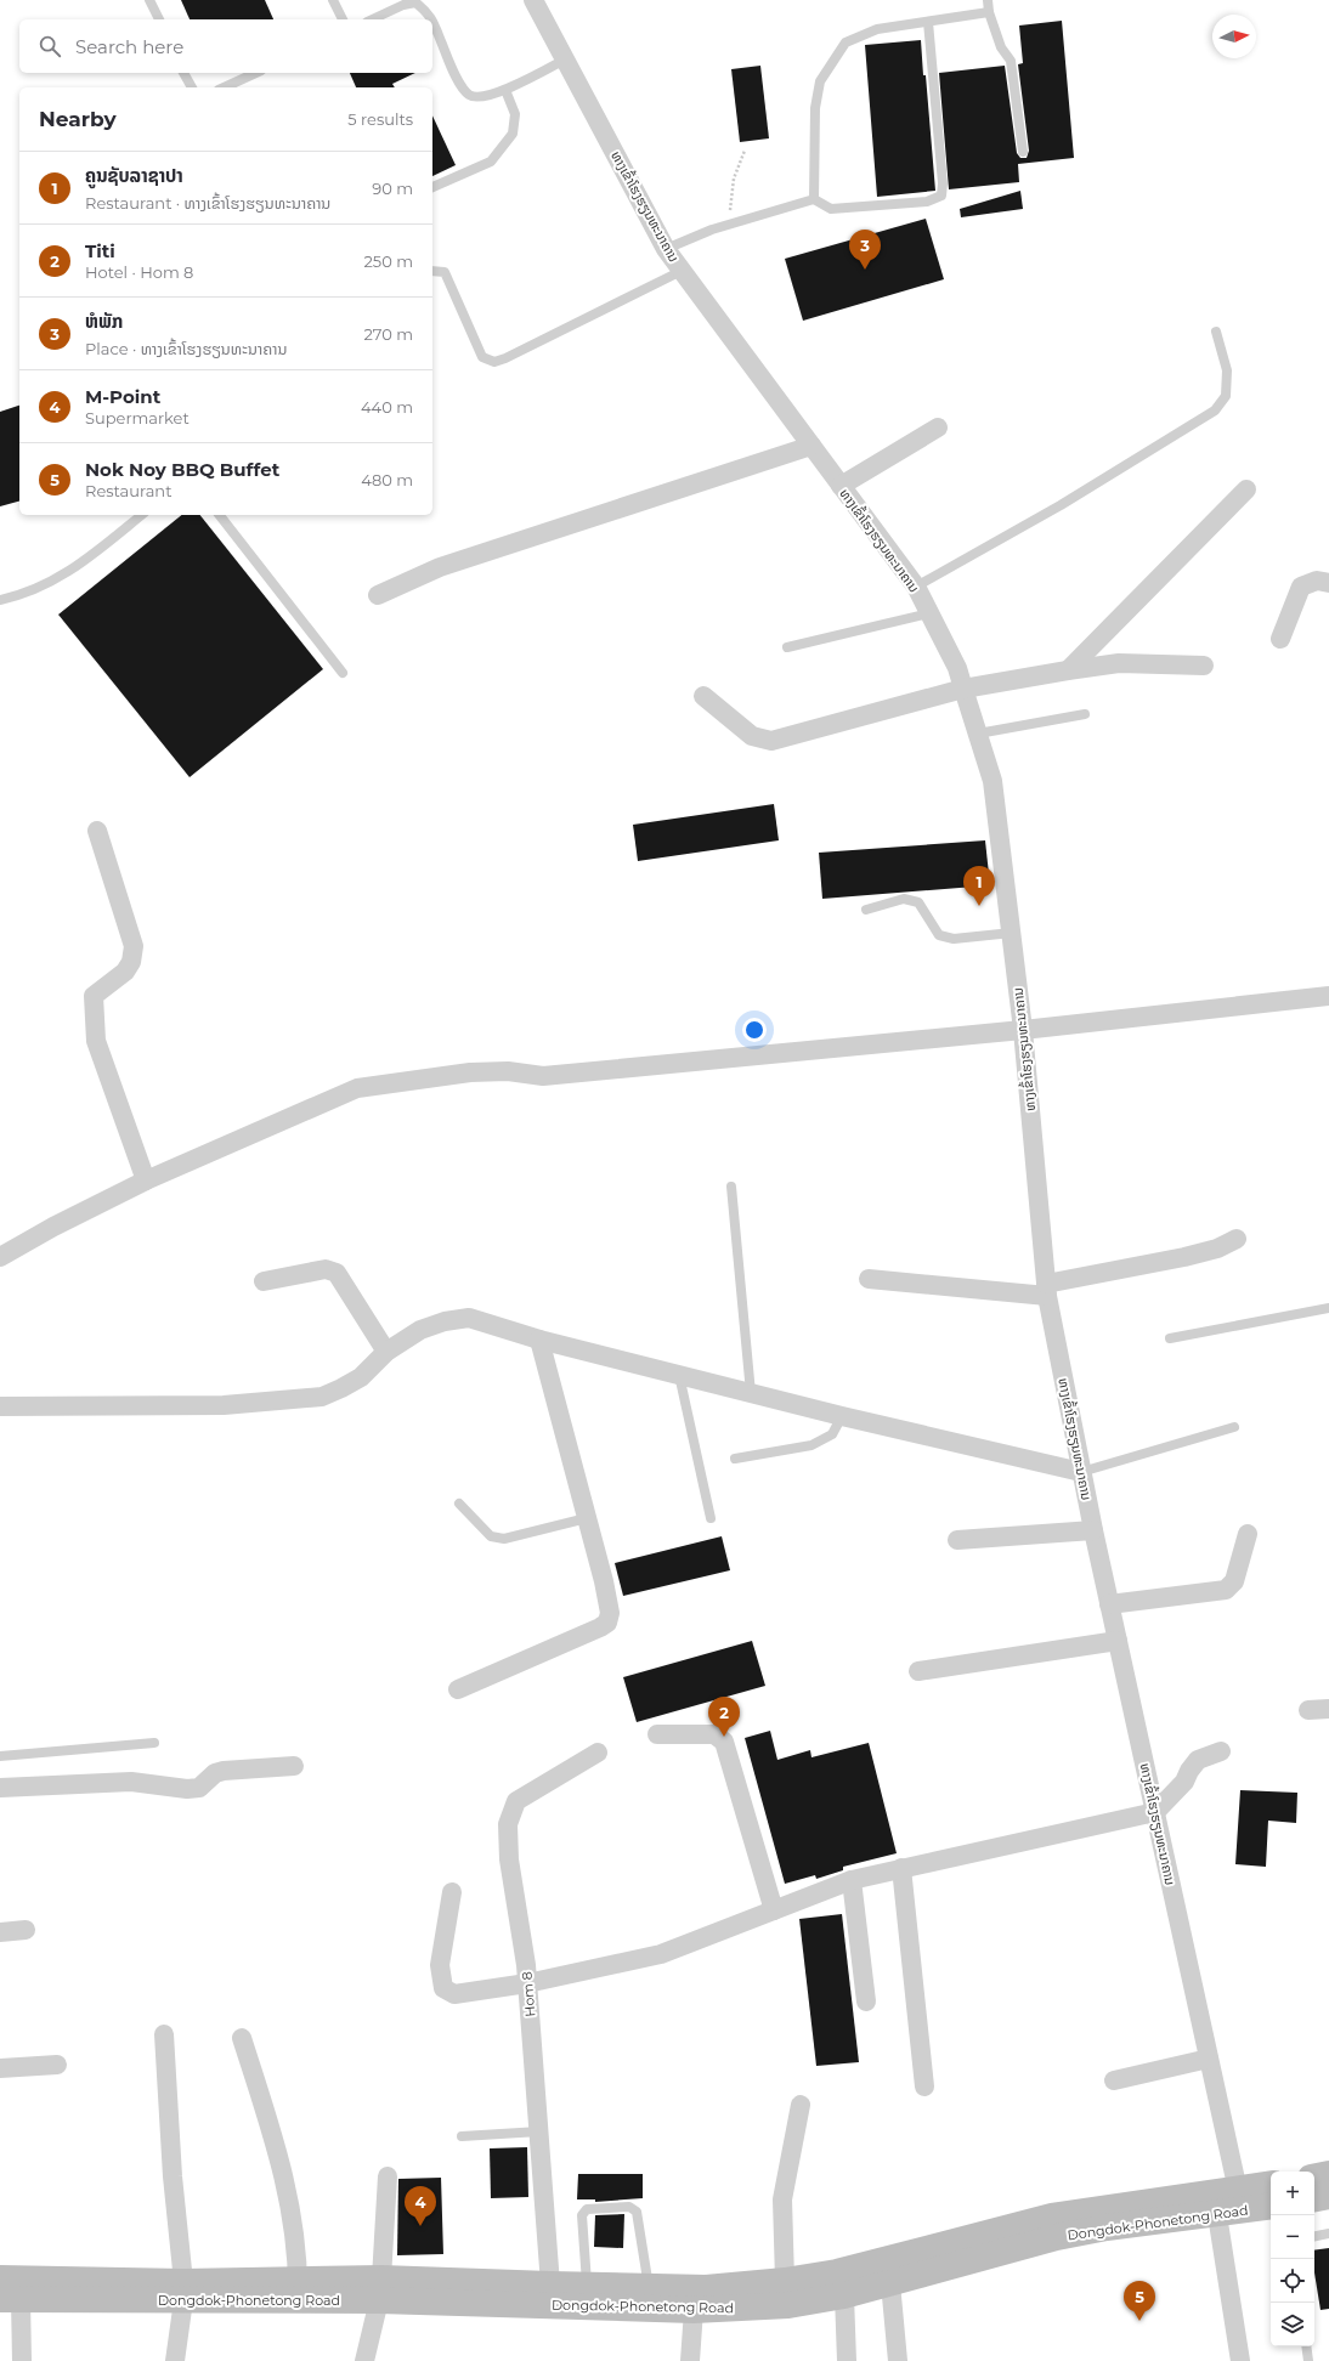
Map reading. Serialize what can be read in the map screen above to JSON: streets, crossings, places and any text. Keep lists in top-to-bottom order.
{
  "streets": {
    "main road": ["Dongdok-Phonetong Road"],
    "street": ["ທາງເຂົ້າໂຮງຮຽນທະນາຄານ", "Hom 8"]
  },
  "crossings": [
    ["ທາງເຂົ້າໂຮງຮຽນທະນາຄານ", "Dongdok-Phonetong Road"],
    ["Hom 8", "Dongdok-Phonetong Road"]
  ],
  "north": "right",
  "page": {
    "search": "Search here",
    "heading": ["Nearby", "5 results"],
    "list": [
      {
        "mark": "1",
        "name": "ຄູນຊັບລາຊາປາ",
        "note": "Restaurant · ທາງເຂົ້າໂຮງຮຽນທະນາຄານ",
        "value": "90 m"
      },
      {
        "mark": "2",
        "name": "Titi",
        "note": "Hotel · Hom 8",
        "value": "250 m"
      },
      {
        "mark": "3",
        "name": "ຫໍພັກ",
        "note": "Place · ທາງເຂົ້າໂຮງຮຽນທະນາຄານ",
        "value": "270 m"
      },
      {
        "mark": "4",
        "name": "M-Point",
        "note": "Supermarket",
        "value": "440 m"
      },
      {
        "mark": "5",
        "name": "Nok Noy BBQ Buffet",
        "note": "Restaurant",
        "value": "480 m"
      }
    ],
    "pins": [
      "3",
      "1",
      "2",
      "4",
      "5"
    ],
    "map_buttons": ["+", "−"]
  }
}
